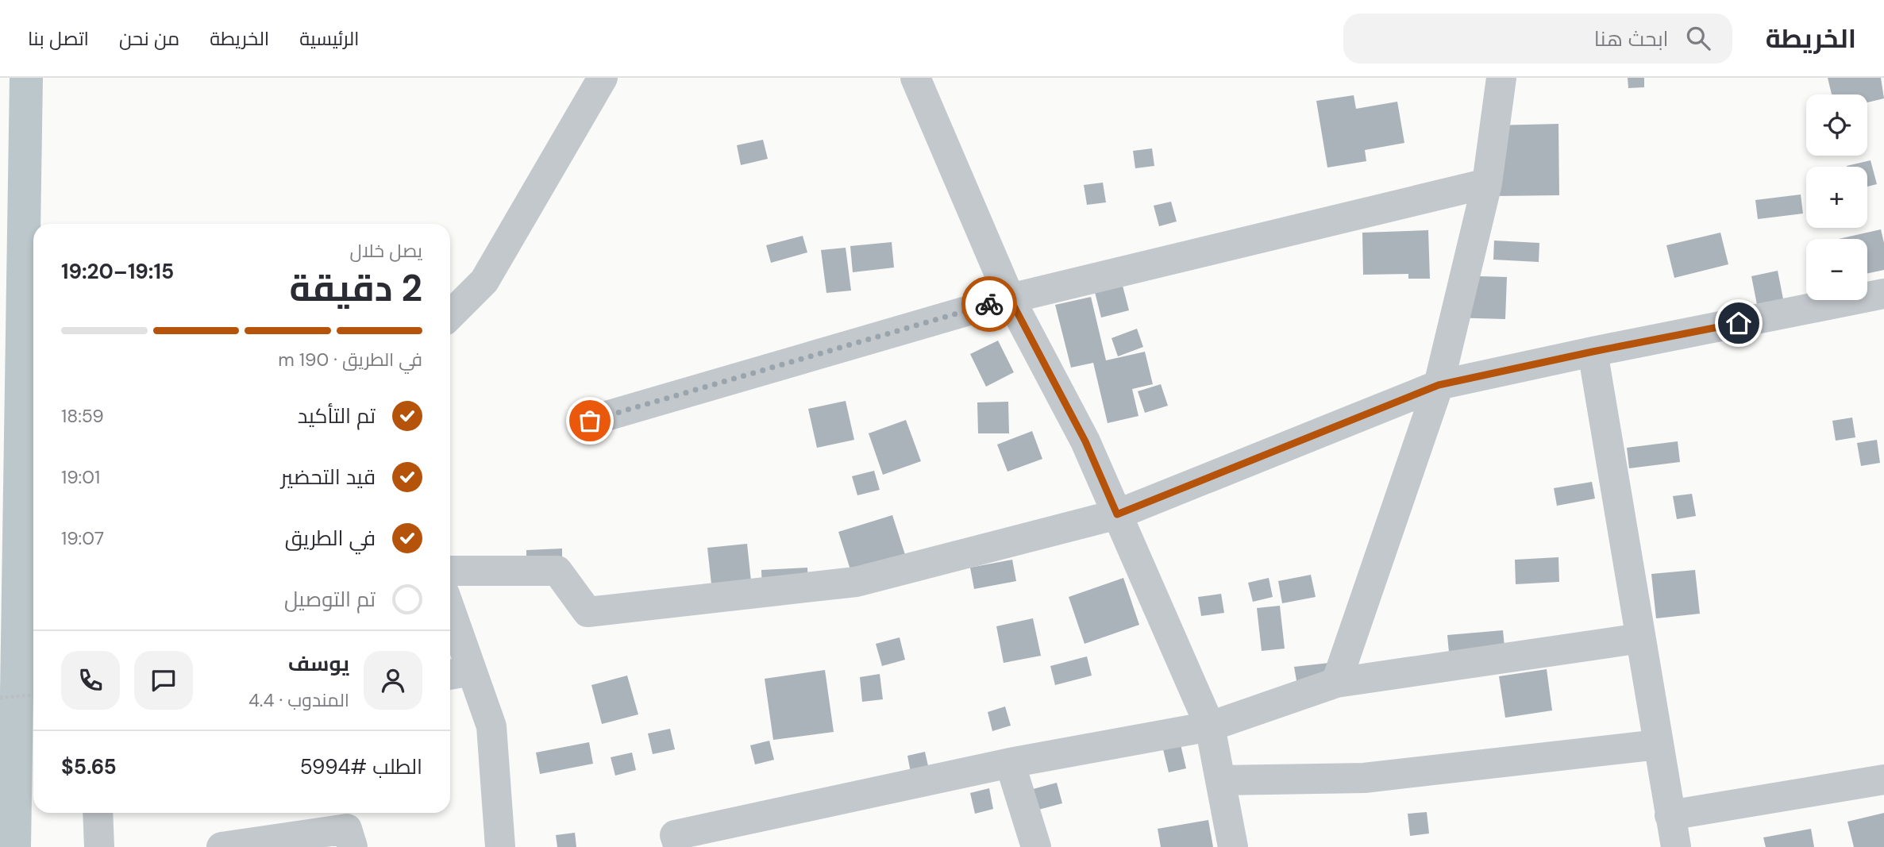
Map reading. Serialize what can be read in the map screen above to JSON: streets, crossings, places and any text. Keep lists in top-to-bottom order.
{
  "page": {
    "header": "الخريطة",
    "search": "ابحث هنا",
    "nav": [
      "الرئيسية",
      "الخريطة",
      "من نحن",
      "اتصل بنا"
    ],
    "map_buttons": ["+", "−"],
    "heading": ["2 دقيقة", "يصل خلال", "19:15–19:20"],
    "panel": [
      "يوسف",
      "المندوب · 4.4",
      "الطلب #5994",
      "$5.65"
    ],
    "bar": "في الطريق · 190 m",
    "list": [
      ["تم التأكيد", "18:59"],
      ["قيد التحضير", "19:01"],
      ["في الطريق", "19:07"],
      "تم التوصيل"
    ]
  }
}
